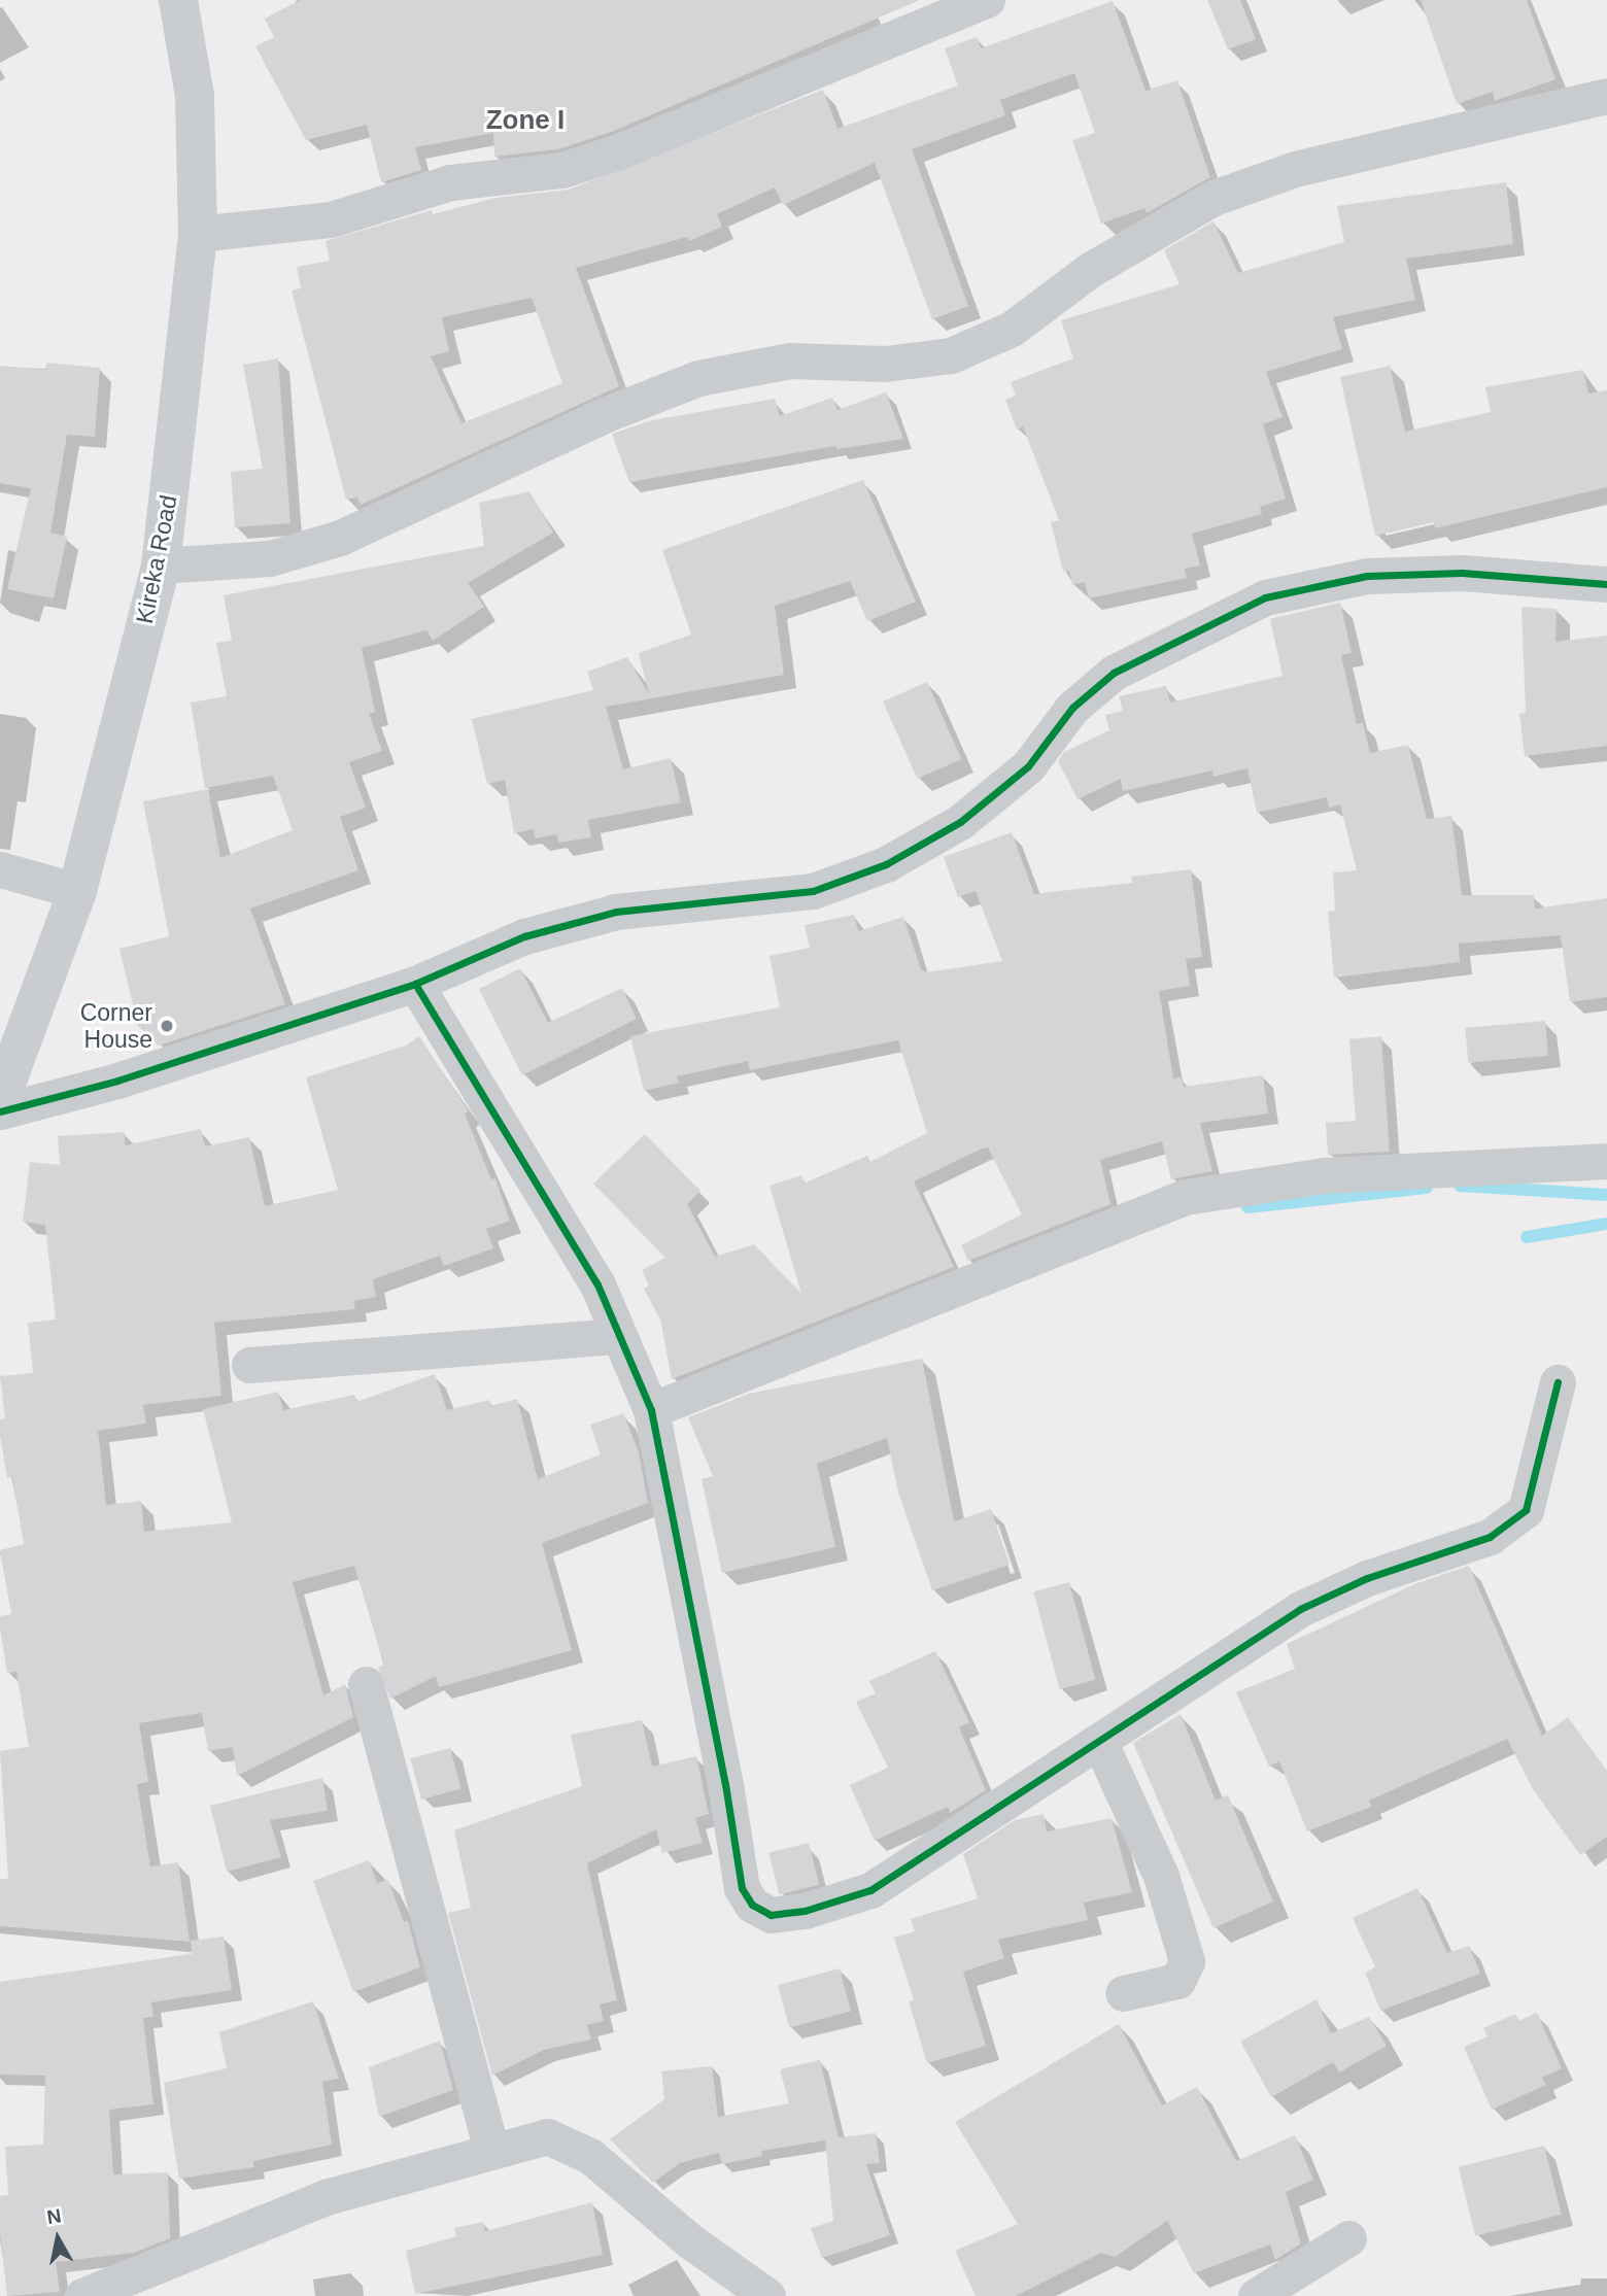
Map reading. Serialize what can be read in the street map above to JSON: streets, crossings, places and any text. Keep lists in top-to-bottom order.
{
  "streets": {
    "main road": ["Kireka Road"]
  },
  "districts": ["Zone I"],
  "places": ["Corner House"],
  "north": "top"
}
